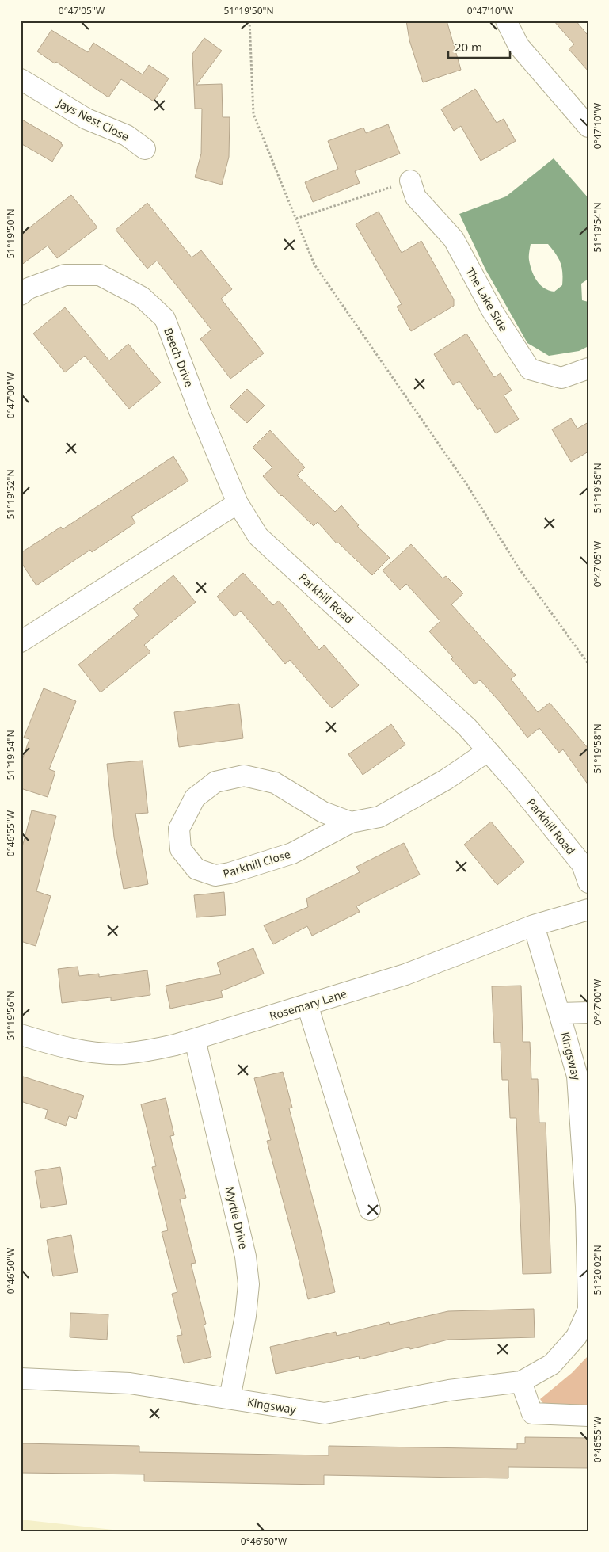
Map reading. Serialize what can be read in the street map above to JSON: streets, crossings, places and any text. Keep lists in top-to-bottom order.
{
  "streets": {
    "street": [
      "Jays Nest Close",
      "The Lake Side",
      "Beech Drive",
      "Parkhill Road",
      "Parkhill Close",
      "Rosemary Lane",
      "Kingsway",
      "Myrtle Drive"
    ]
  },
  "crossings": [
    ["Beech Drive", "Parkhill Road"],
    ["Parkhill Road", "Parkhill Close"],
    ["Rosemary Lane", "Kingsway"],
    ["Rosemary Lane", "Myrtle Drive"],
    ["Kingsway", "Myrtle Drive"]
  ],
  "scale_bar": "20 m",
  "coordinates": [
    "0°47'05\"W",
    "51°19'50\"N",
    "0°47'10\"W",
    "51°19'54\"N",
    "0°47'00\"W",
    "51°19'56\"N",
    "51°19'52\"N",
    "51°19'58\"N",
    "0°46'55\"W",
    "51°20'02\"N",
    "0°46'50\"W"
  ]
}
